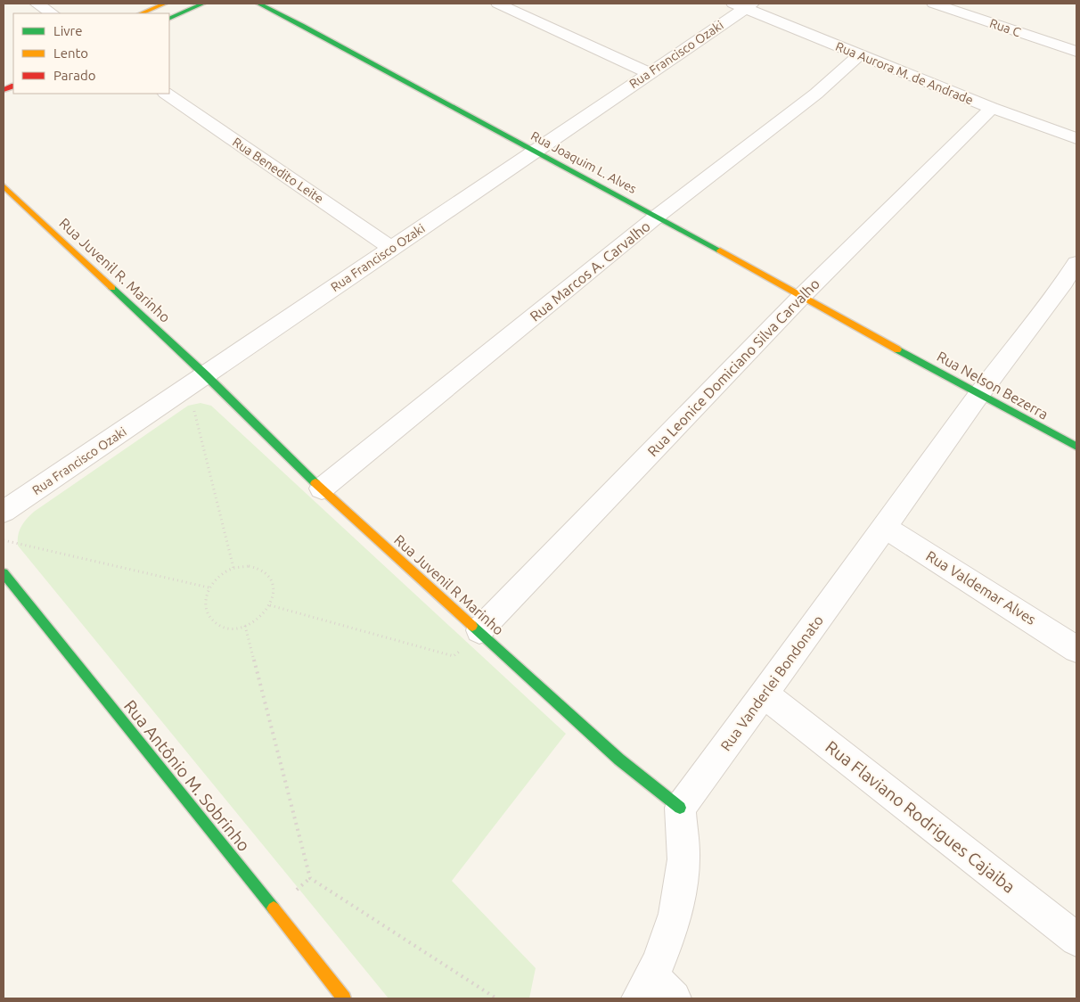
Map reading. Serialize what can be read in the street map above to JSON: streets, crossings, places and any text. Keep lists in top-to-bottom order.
{
  "streets": {
    "street": [
      "Rua C",
      "Rua Francisco Ozaki",
      "Rua Aurora M. de Andrade",
      "Rua Joaquim L. Alves",
      "Rua Benedito Leite",
      "Rua Juvenil R. Marinho",
      "Rua Marcos A. Carvalho",
      "Rua Leonice Domiciano Silva Carvalho",
      "Rua Nelson Bezerra",
      "Rua Juvenil R Marinho",
      "Rua Valdemar Alves",
      "Rua Vanderlei Bondonato",
      "Rua Antônio M. Sobrinho",
      "Rua Flaviano Rodrigues Cajaiba"
    ]
  },
  "crossings": [
    ["Rua Francisco Ozaki", "Rua Aurora M. de Andrade"],
    ["Rua Francisco Ozaki", "Rua Joaquim L. Alves"],
    ["Rua Francisco Ozaki", "Rua Benedito Leite"],
    ["Rua Francisco Ozaki", "Rua Juvenil R. Marinho"],
    ["Rua Francisco Ozaki", "Rua Juvenil R Marinho"],
    ["Rua Aurora M. de Andrade", "Rua Marcos A. Carvalho"],
    ["Rua Aurora M. de Andrade", "Rua Leonice Domiciano Silva Carvalho"],
    ["Rua Joaquim L. Alves", "Rua Marcos A. Carvalho"],
    ["Rua Joaquim L. Alves", "Rua Leonice Domiciano Silva Carvalho"],
    ["Rua Joaquim L. Alves", "Rua Nelson Bezerra"],
    ["Rua Juvenil R. Marinho", "Rua Juvenil R Marinho"],
    ["Rua Marcos A. Carvalho", "Rua Juvenil R Marinho"],
    ["Rua Leonice Domiciano Silva Carvalho", "Rua Juvenil R Marinho"],
    ["Rua Nelson Bezerra", "Rua Vanderlei Bondonato"],
    ["Rua Juvenil R Marinho", "Rua Vanderlei Bondonato"],
    ["Rua Valdemar Alves", "Rua Vanderlei Bondonato"],
    ["Rua Vanderlei Bondonato", "Rua Flaviano Rodrigues Cajaiba"]
  ],
  "legend": ["Livre", "Lento", "Parado"]
}
